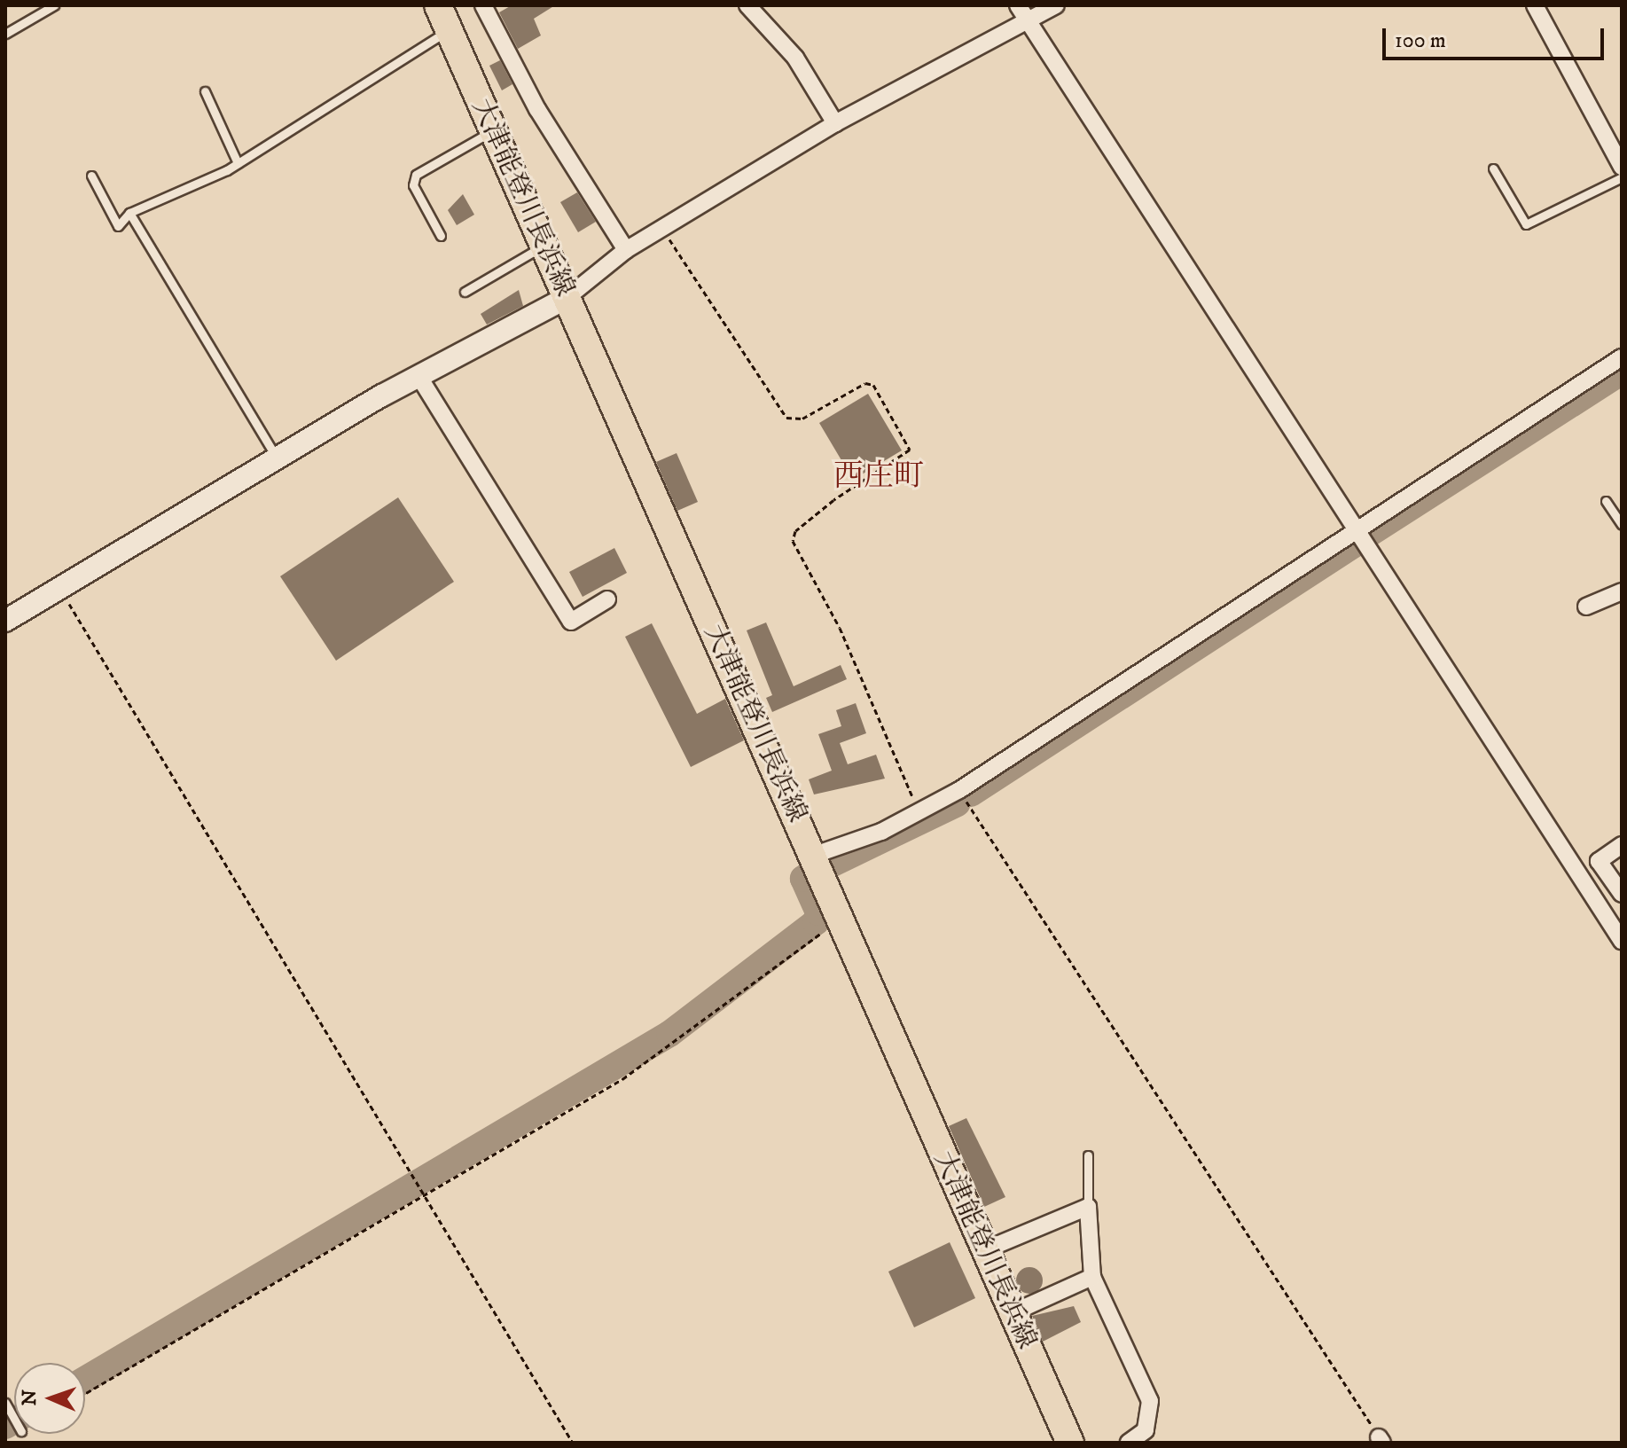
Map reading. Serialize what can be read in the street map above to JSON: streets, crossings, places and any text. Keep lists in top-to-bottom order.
{
  "streets": {
    "main road": ["大津能登川長浜線"]
  },
  "districts": ["西庄町"],
  "scale_bar": "100 m",
  "north": "left"
}
